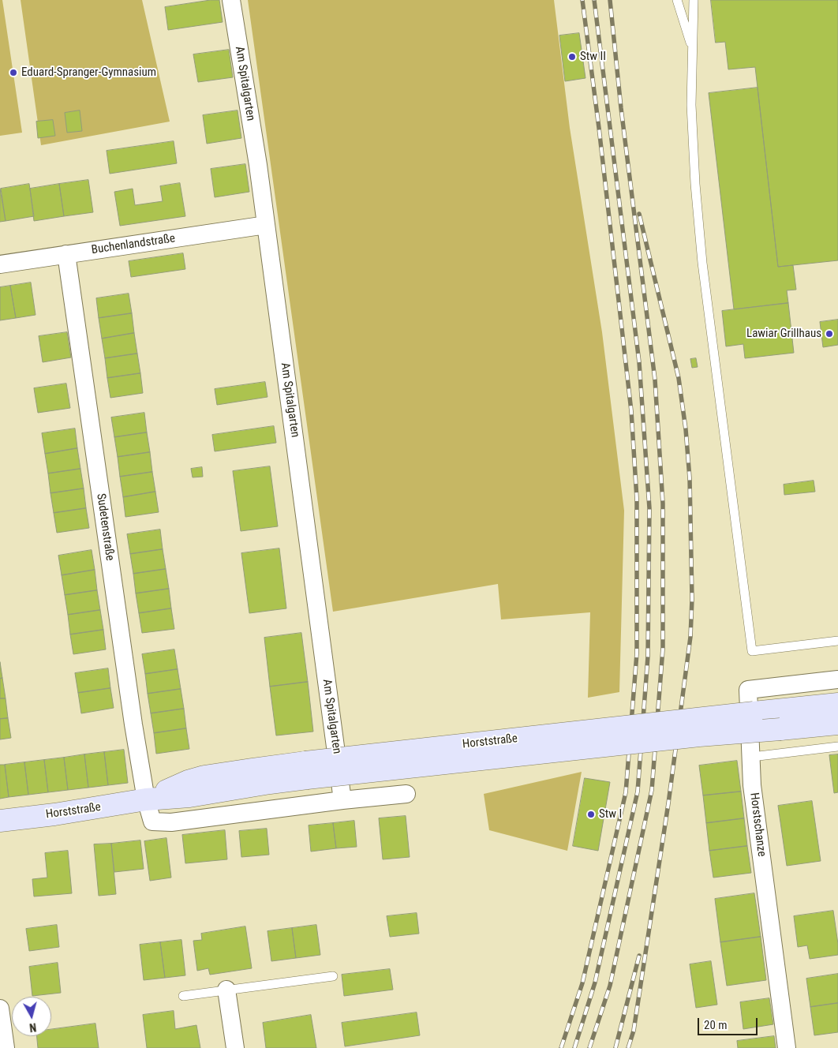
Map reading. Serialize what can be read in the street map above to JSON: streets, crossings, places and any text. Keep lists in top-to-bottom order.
{
  "streets": {
    "street": [
      "Am Spitalgarten",
      "Buchenlandstraße",
      "Sudetenstraße",
      "Horststraße",
      "Horstschanze"
    ]
  },
  "crossings": [
    ["Am Spitalgarten", "Buchenlandstraße"],
    ["Buchenlandstraße", "Sudetenstraße"],
    ["Sudetenstraße", "Horststraße"]
  ],
  "places": [
    "Stw II",
    "Eduard-Spranger-Gymnasium",
    "Lawiar Grillhaus",
    "Stw I"
  ],
  "scale_bar": "20 m",
  "north": "bottom"
}
